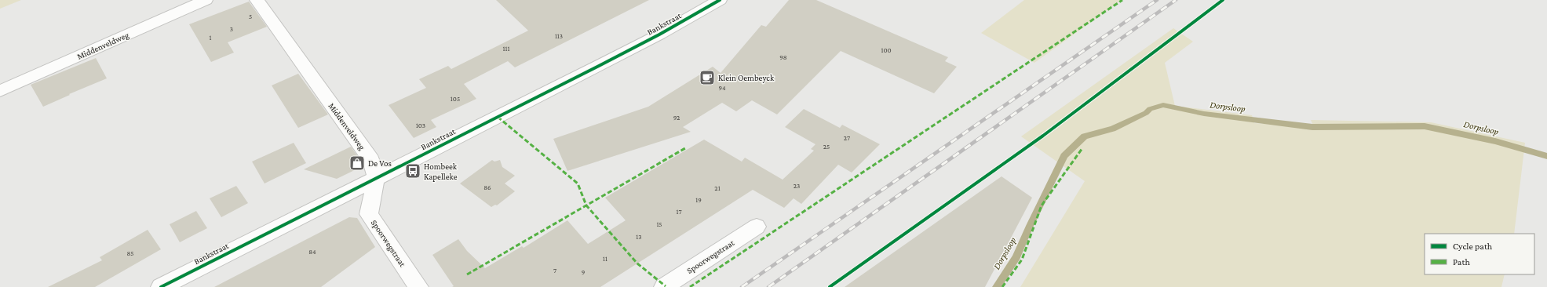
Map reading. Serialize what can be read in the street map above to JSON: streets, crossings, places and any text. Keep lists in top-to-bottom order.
{
  "streets": {
    "street": ["Bankstraat", "Middenveldweg", "Spoorwegstraat"]
  },
  "crossings": [
    ["Bankstraat", "Middenveldweg"],
    ["Bankstraat", "Spoorwegstraat"],
    ["Middenveldweg", "Spoorwegstraat"]
  ],
  "water": ["Dorpsloop"],
  "places": {
    "cafe": ["Klein Oembeyck"],
    "shop": ["De Vos"],
    "bus stop": ["Hombeek Kapelleke"]
  },
  "house_numbers": [
    "5",
    "3",
    "113",
    "1",
    "111",
    "100",
    "98",
    "94",
    "105",
    "92",
    "103",
    "27",
    "25",
    "23",
    "86",
    "21",
    "19",
    "17",
    "15",
    "13",
    "84",
    "85",
    "11",
    "7",
    "9"
  ],
  "legend": ["Cycle path", "Path"]
}
